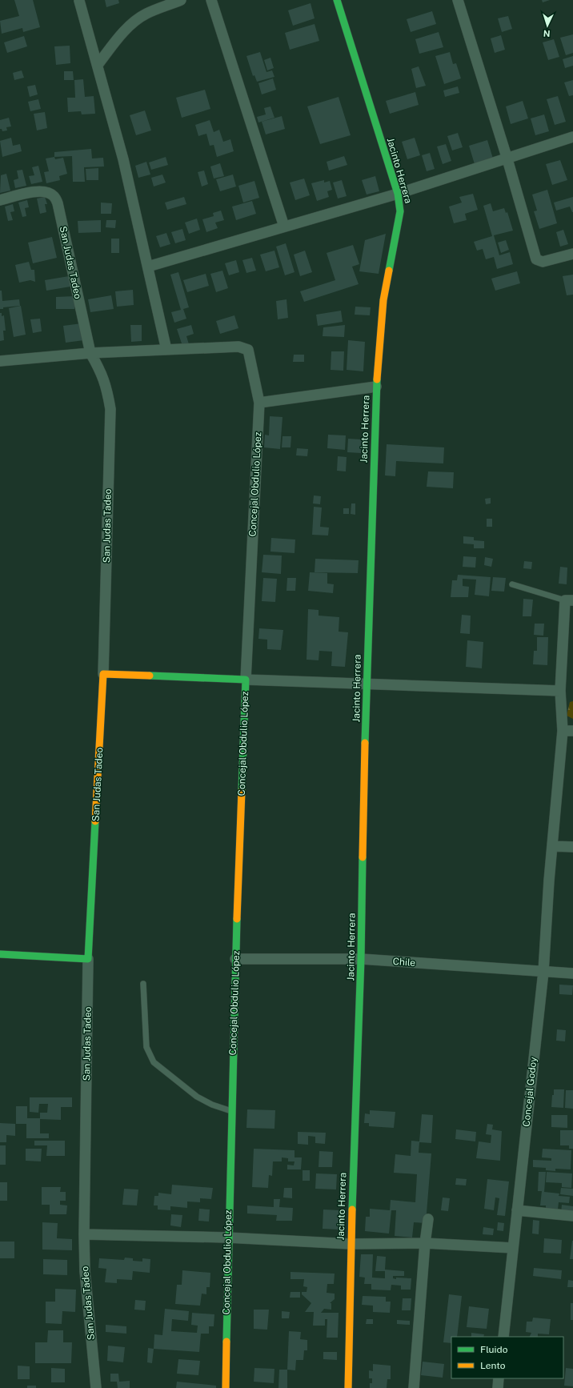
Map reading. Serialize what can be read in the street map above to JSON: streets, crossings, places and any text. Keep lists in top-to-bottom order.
{
  "streets": {
    "street": [
      "Jacinto Herrera",
      "San Judas Tadeo",
      "Concejal Obdulio López",
      "Chile",
      "Concejal Godoy"
    ]
  },
  "crossings": [
    ["Jacinto Herrera", "Chile"],
    ["San Judas Tadeo", "Concejal Obdulio López"],
    ["Concejal Obdulio López", "Chile"],
    ["Chile", "Concejal Godoy"]
  ],
  "legend": ["Fluido", "Lento"],
  "north": "bottom"
}
